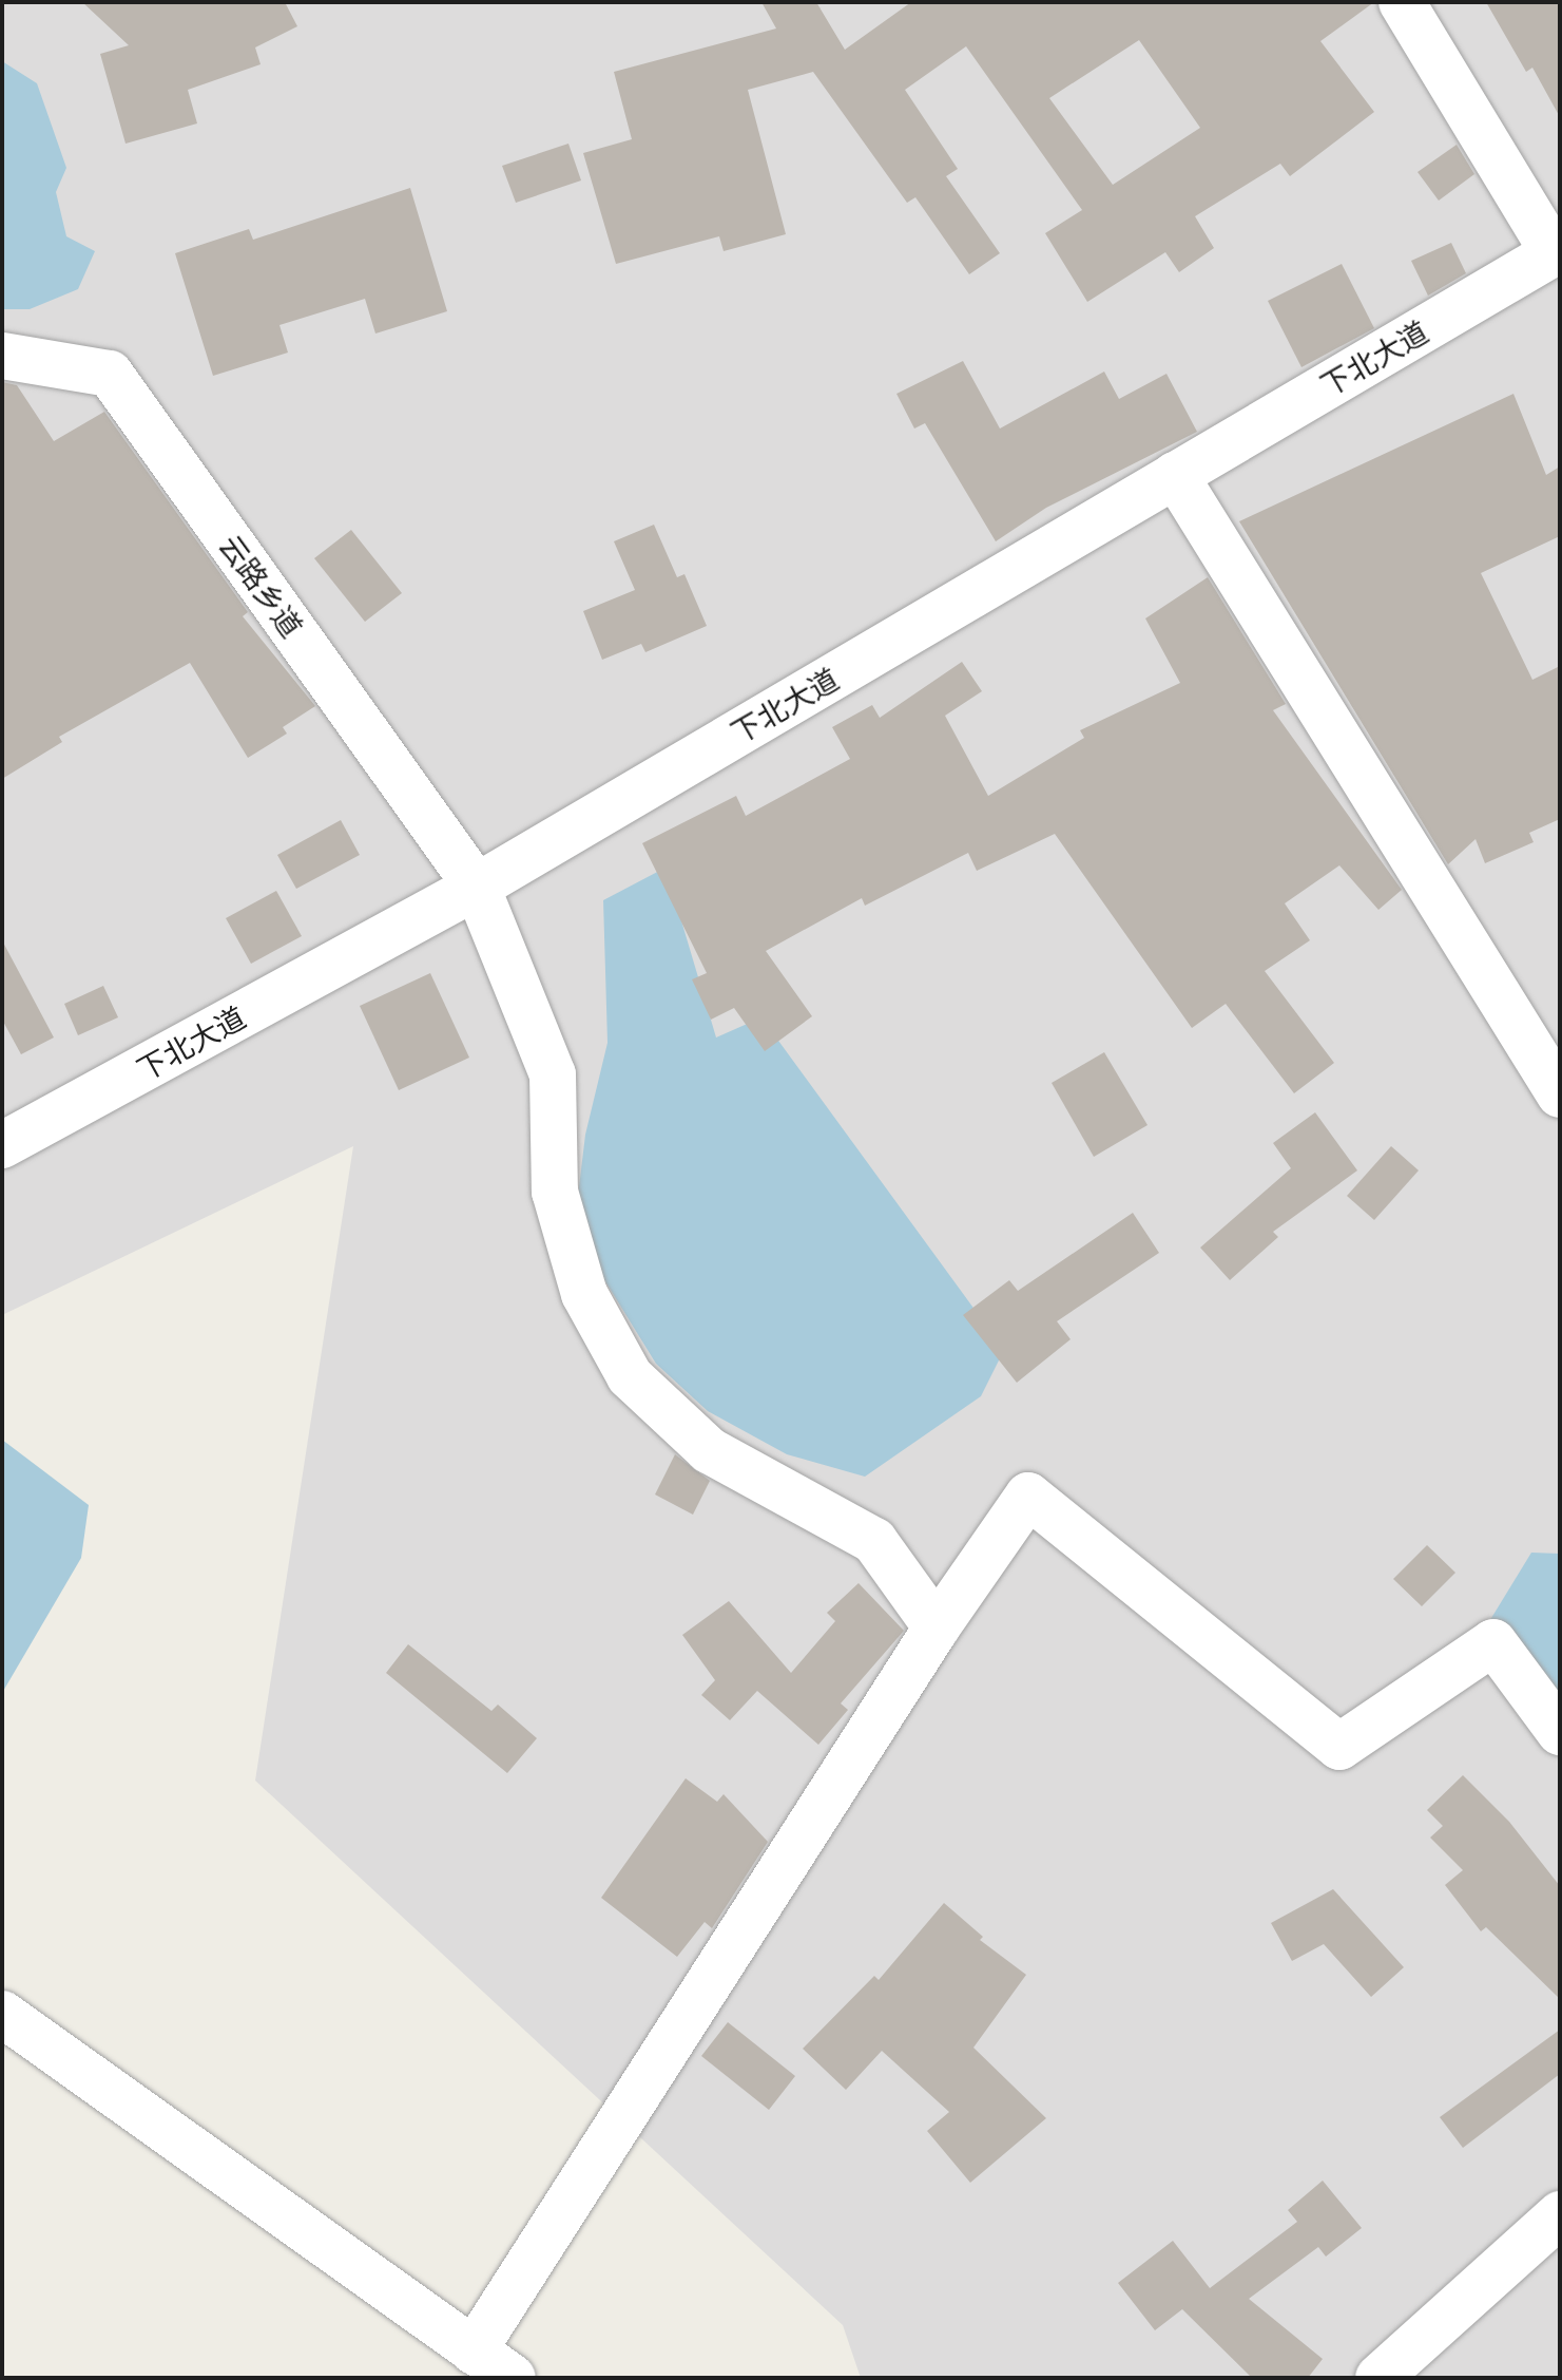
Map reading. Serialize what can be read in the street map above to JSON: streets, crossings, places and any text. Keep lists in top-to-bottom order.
{
  "streets": {
    "street": ["下北大道", "云路乡道"]
  },
  "crossings": [
    ["下北大道", "云路乡道"]
  ]
}
